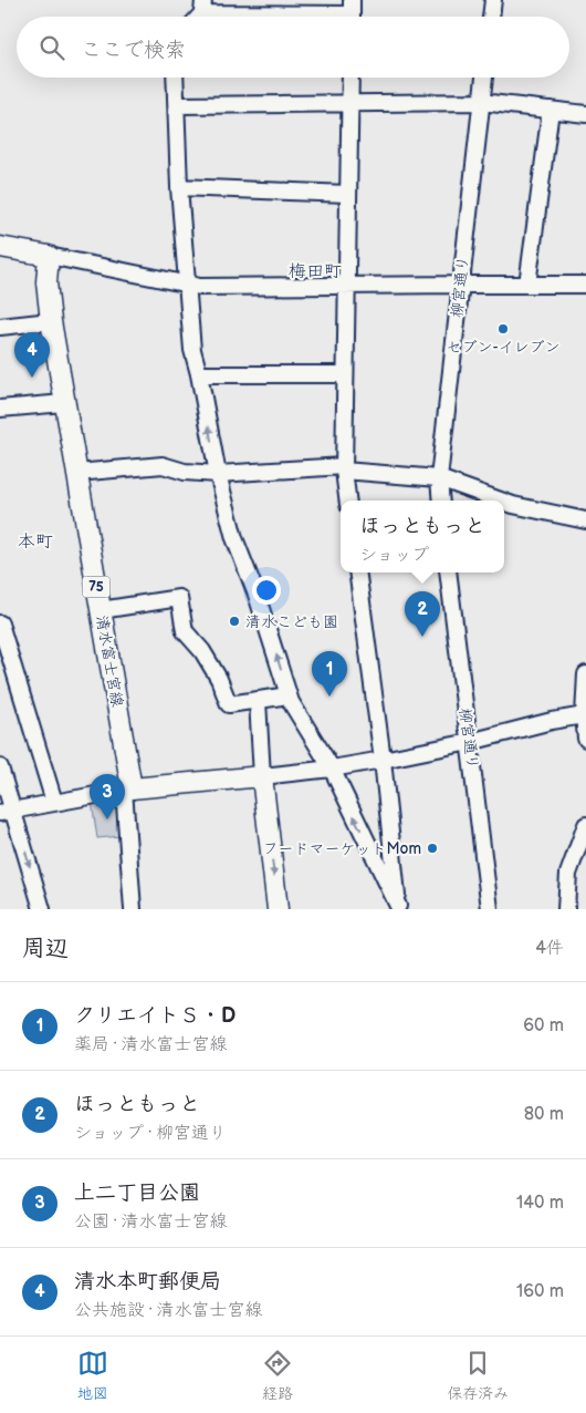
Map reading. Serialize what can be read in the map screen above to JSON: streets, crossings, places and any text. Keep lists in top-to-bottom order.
{
  "streets": {
    "main road": ["75", "清水富士宮線"],
    "street": ["柳宮通り"]
  },
  "districts": ["梅田町", "本町"],
  "places": ["セブン-イレブン", "清水こども園", "フードマーケットMom"],
  "page": {
    "search": "ここで検索",
    "pins": [
      "4",
      "2",
      "1",
      "3"
    ],
    "popup": ["ほっともっと", "ショップ"],
    "heading": ["周辺", "4件"],
    "list": [
      {
        "mark": "1",
        "name": "クリエイトＳ・D",
        "note": "薬局 · 清水富士宮線",
        "value": "60 m"
      },
      {
        "mark": "2",
        "name": "ほっともっと",
        "note": "ショップ · 柳宮通り",
        "value": "80 m"
      },
      {
        "mark": "3",
        "name": "上二丁目公園",
        "note": "公園 · 清水富士宮線",
        "value": "140 m"
      },
      {
        "mark": "4",
        "name": "清水本町郵便局",
        "note": "公共施設 · 清水富士宮線",
        "value": "160 m"
      }
    ],
    "nav": ["地図", "経路", "保存済み"]
  }
}
